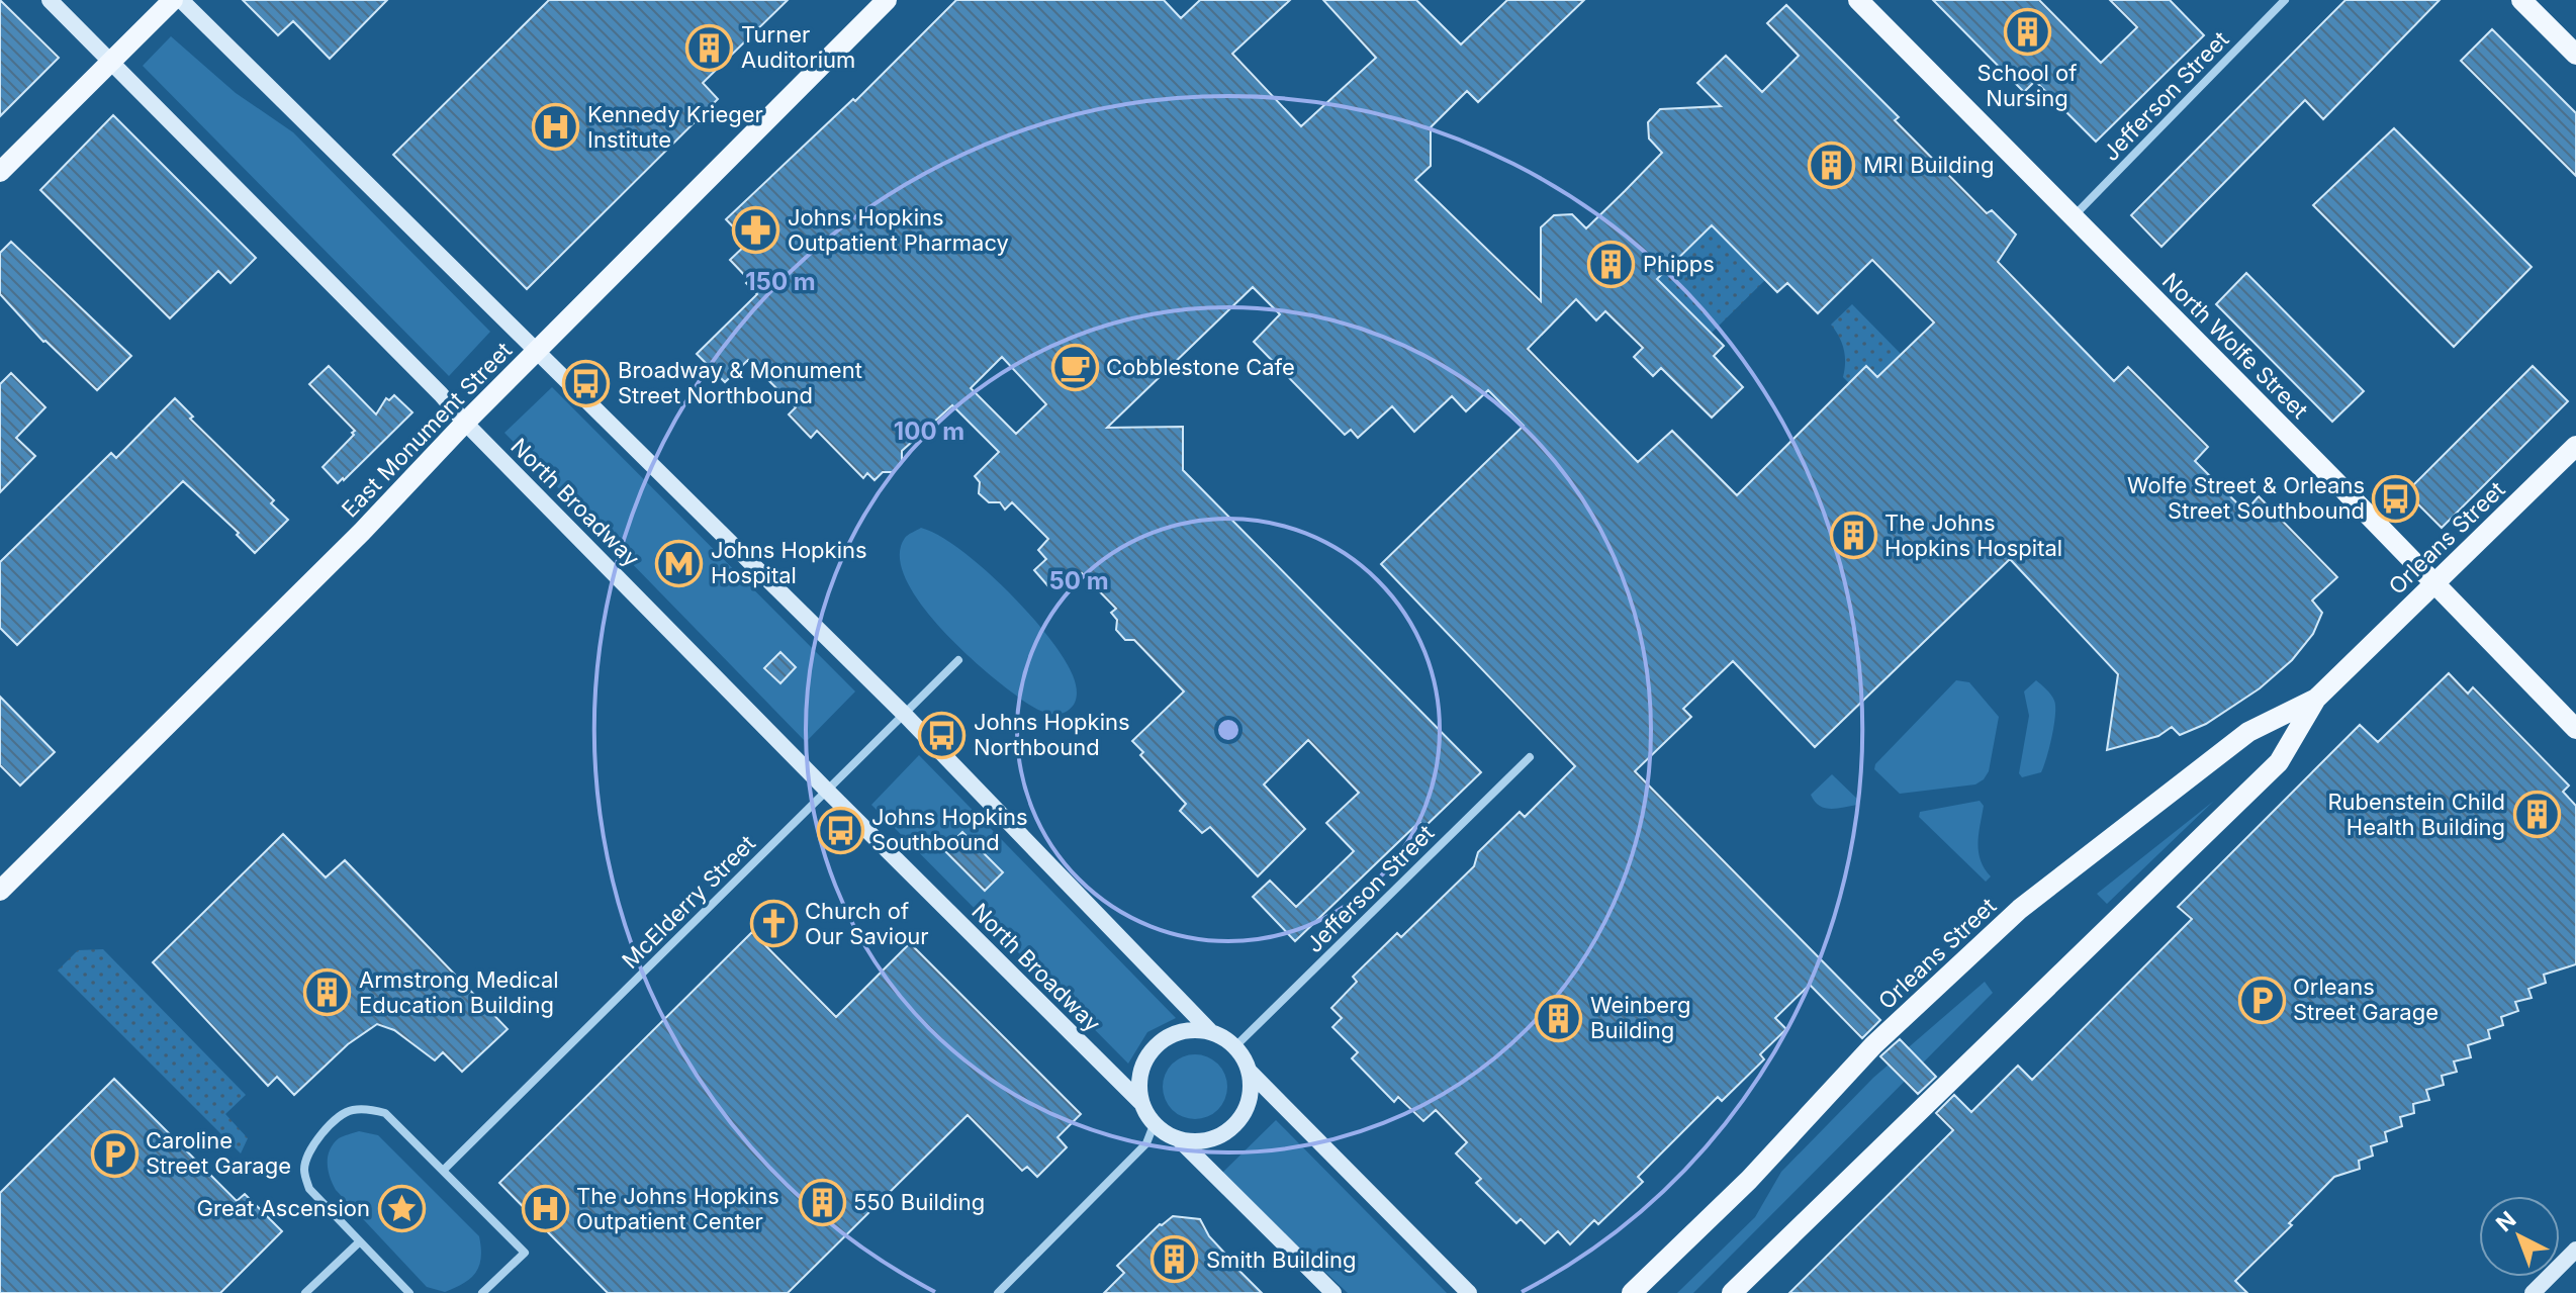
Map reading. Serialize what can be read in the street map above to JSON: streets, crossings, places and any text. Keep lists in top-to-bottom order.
{
  "streets": {
    "main road": [
      "North Wolfe Street",
      "East Monument Street",
      "North Broadway",
      "Orleans Street"
    ],
    "street": ["Jefferson Street", "McElderry Street"]
  },
  "crossings": [
    ["Jefferson Street", "North Wolfe Street"],
    ["Jefferson Street", "North Broadway"],
    ["North Wolfe Street", "Orleans Street"],
    ["East Monument Street", "North Broadway"],
    ["North Broadway", "McElderry Street"]
  ],
  "places": {
    "building": [
      "School of Nursing",
      "Turner Auditorium",
      "MRI Building",
      "Phipps",
      "The Johns Hopkins Hospital",
      "Rubenstein Child Health Building",
      "Armstrong Medical Education Building",
      "Weinberg Building",
      "550 Building",
      "Smith Building"
    ],
    "hospital": ["Kennedy Krieger Institute", "The Johns Hopkins Outpatient Center"],
    "pharmacy": ["Johns Hopkins Outpatient Pharmacy"],
    "cafe": ["Cobblestone Cafe"],
    "bus stop": [
      "Broadway & Monument Street Northbound",
      "Wolfe Street & Orleans Street Southbound",
      "Johns Hopkins Northbound",
      "Johns Hopkins Southbound"
    ],
    "metro station": ["Johns Hopkins Hospital"],
    "church": ["Church of Our Saviour"],
    "parking": ["Orleans Street Garage", "Caroline Street Garage"],
    "place": ["Great Ascension"]
  },
  "north": "top left",
  "rings": ["150 m", "100 m", "50 m"]
}
